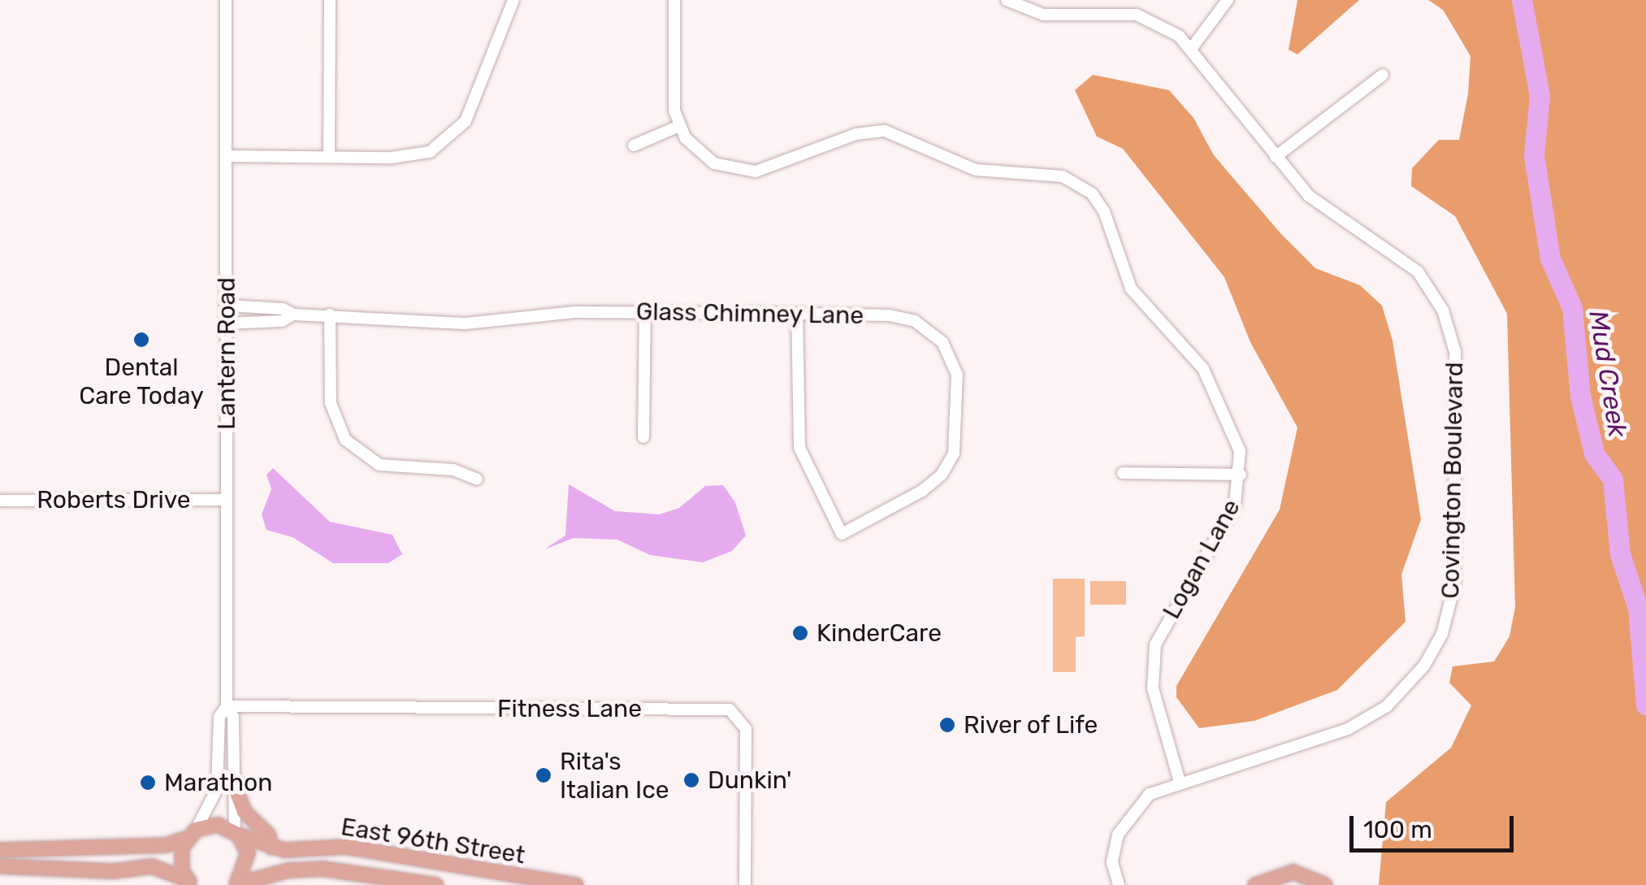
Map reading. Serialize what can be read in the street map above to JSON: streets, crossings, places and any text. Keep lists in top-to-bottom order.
{
  "streets": {
    "main road": ["East 96th Street"],
    "street": [
      "Glass Chimney Lane",
      "Lantern Road",
      "Covington Boulevard",
      "Roberts Drive",
      "Logan Lane",
      "Fitness Lane"
    ]
  },
  "crossings": [
    ["Glass Chimney Lane", "Lantern Road"],
    ["Lantern Road", "Roberts Drive"],
    ["Lantern Road", "Fitness Lane"],
    ["Lantern Road", "East 96th Street"],
    ["Covington Boulevard", "Logan Lane"]
  ],
  "water": ["Mud Creek"],
  "places": [
    "Dental Care Today",
    "KinderCare",
    "River of Life",
    "Rita's Italian Ice",
    "Dunkin'",
    "Marathon"
  ],
  "scale_bar": "100 m"
}
